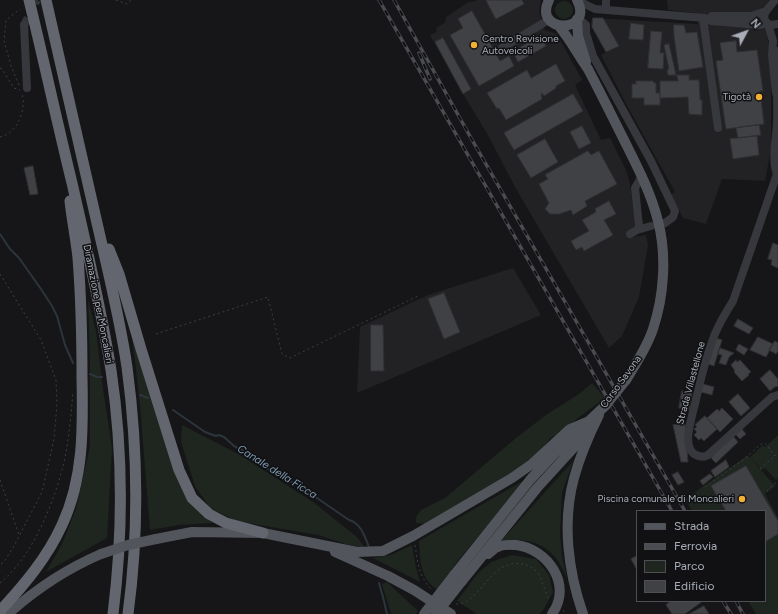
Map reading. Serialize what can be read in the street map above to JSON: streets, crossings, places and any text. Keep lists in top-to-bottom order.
{
  "streets": {
    "highway": ["Diramazione per Moncalieri"],
    "main road": ["Corso Savona"],
    "street": ["Strada Villastellone"]
  },
  "water": ["Canale della Ficca"],
  "places": ["Centro Revisione Autoveicoli", "Tigotà", "Piscina comunale di Moncalieri"],
  "legend": [
    "Strada",
    "Ferrovia",
    "Parco",
    "Edificio"
  ],
  "north": "top right"
}
